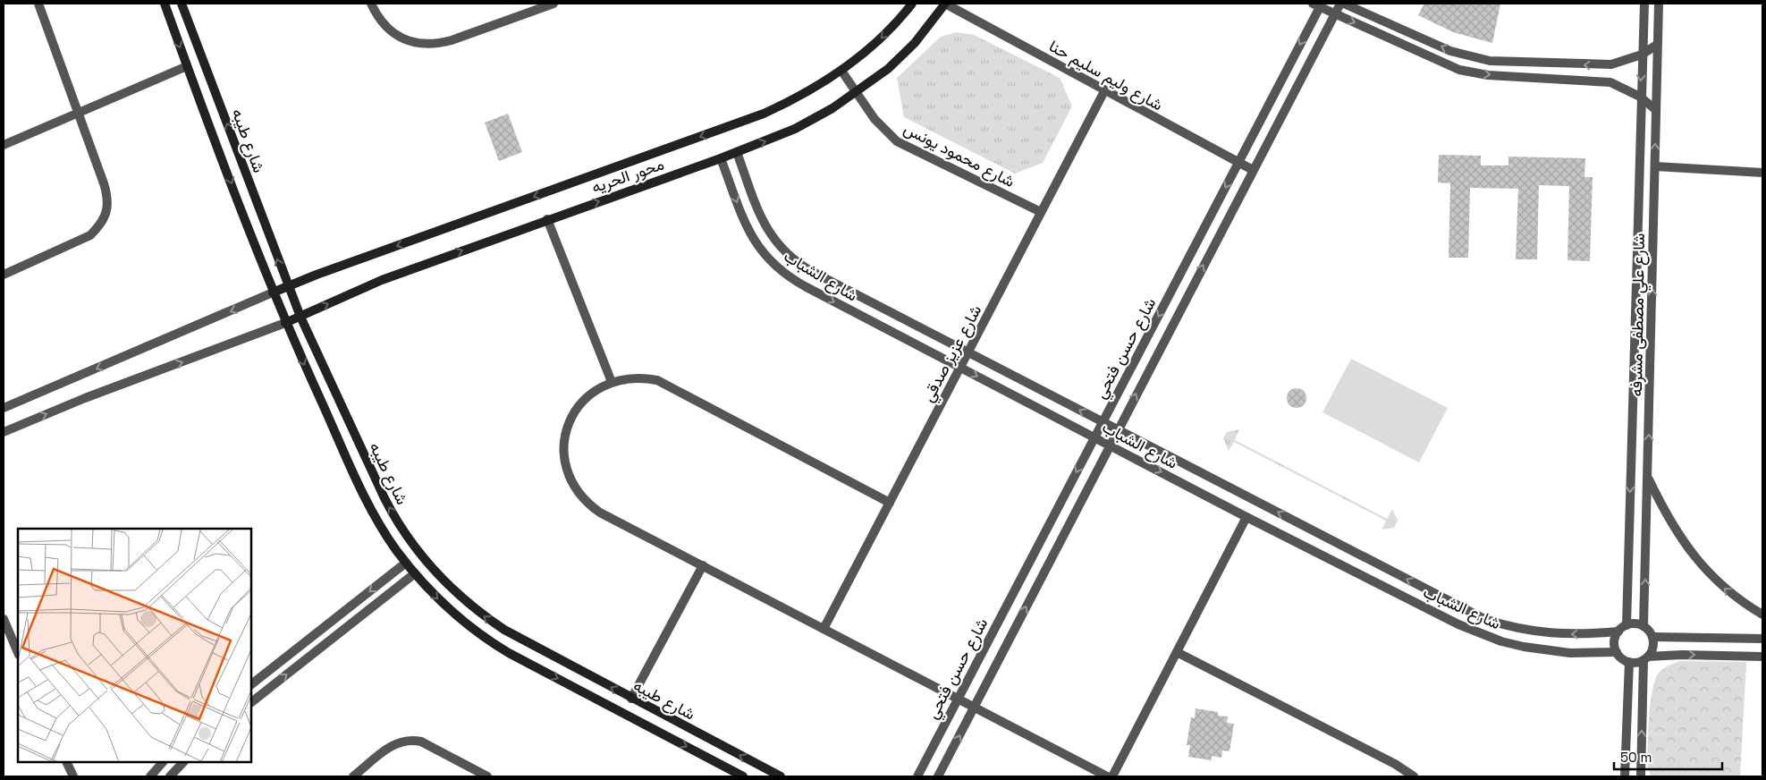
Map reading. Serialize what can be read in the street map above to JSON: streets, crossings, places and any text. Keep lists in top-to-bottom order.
{
  "streets": {
    "main road": ["شارع طيبه", "محور الحريه"],
    "street": [
      "شارع وليم سليم حنا",
      "شارع محمود يونس",
      "شارع الشباب",
      "شارع علي مصطفى مشرفه",
      "شارع حسن فتحي",
      "شارع عزيز صدقي"
    ]
  },
  "crossings": [
    ["شارع وليم سليم حنا", "محور الحريه"],
    ["شارع وليم سليم حنا", "شارع حسن فتحي"],
    ["شارع وليم سليم حنا", "شارع عزيز صدقي"],
    ["شارع طيبه", "محور الحريه"],
    ["شارع محمود يونس", "محور الحريه"],
    ["شارع محمود يونس", "شارع عزيز صدقي"],
    ["محور الحريه", "شارع الشباب"],
    ["شارع الشباب", "شارع علي مصطفى مشرفه"],
    ["شارع الشباب", "شارع حسن فتحي"],
    ["شارع الشباب", "شارع عزيز صدقي"]
  ],
  "scale_bar": "50 m"
}
